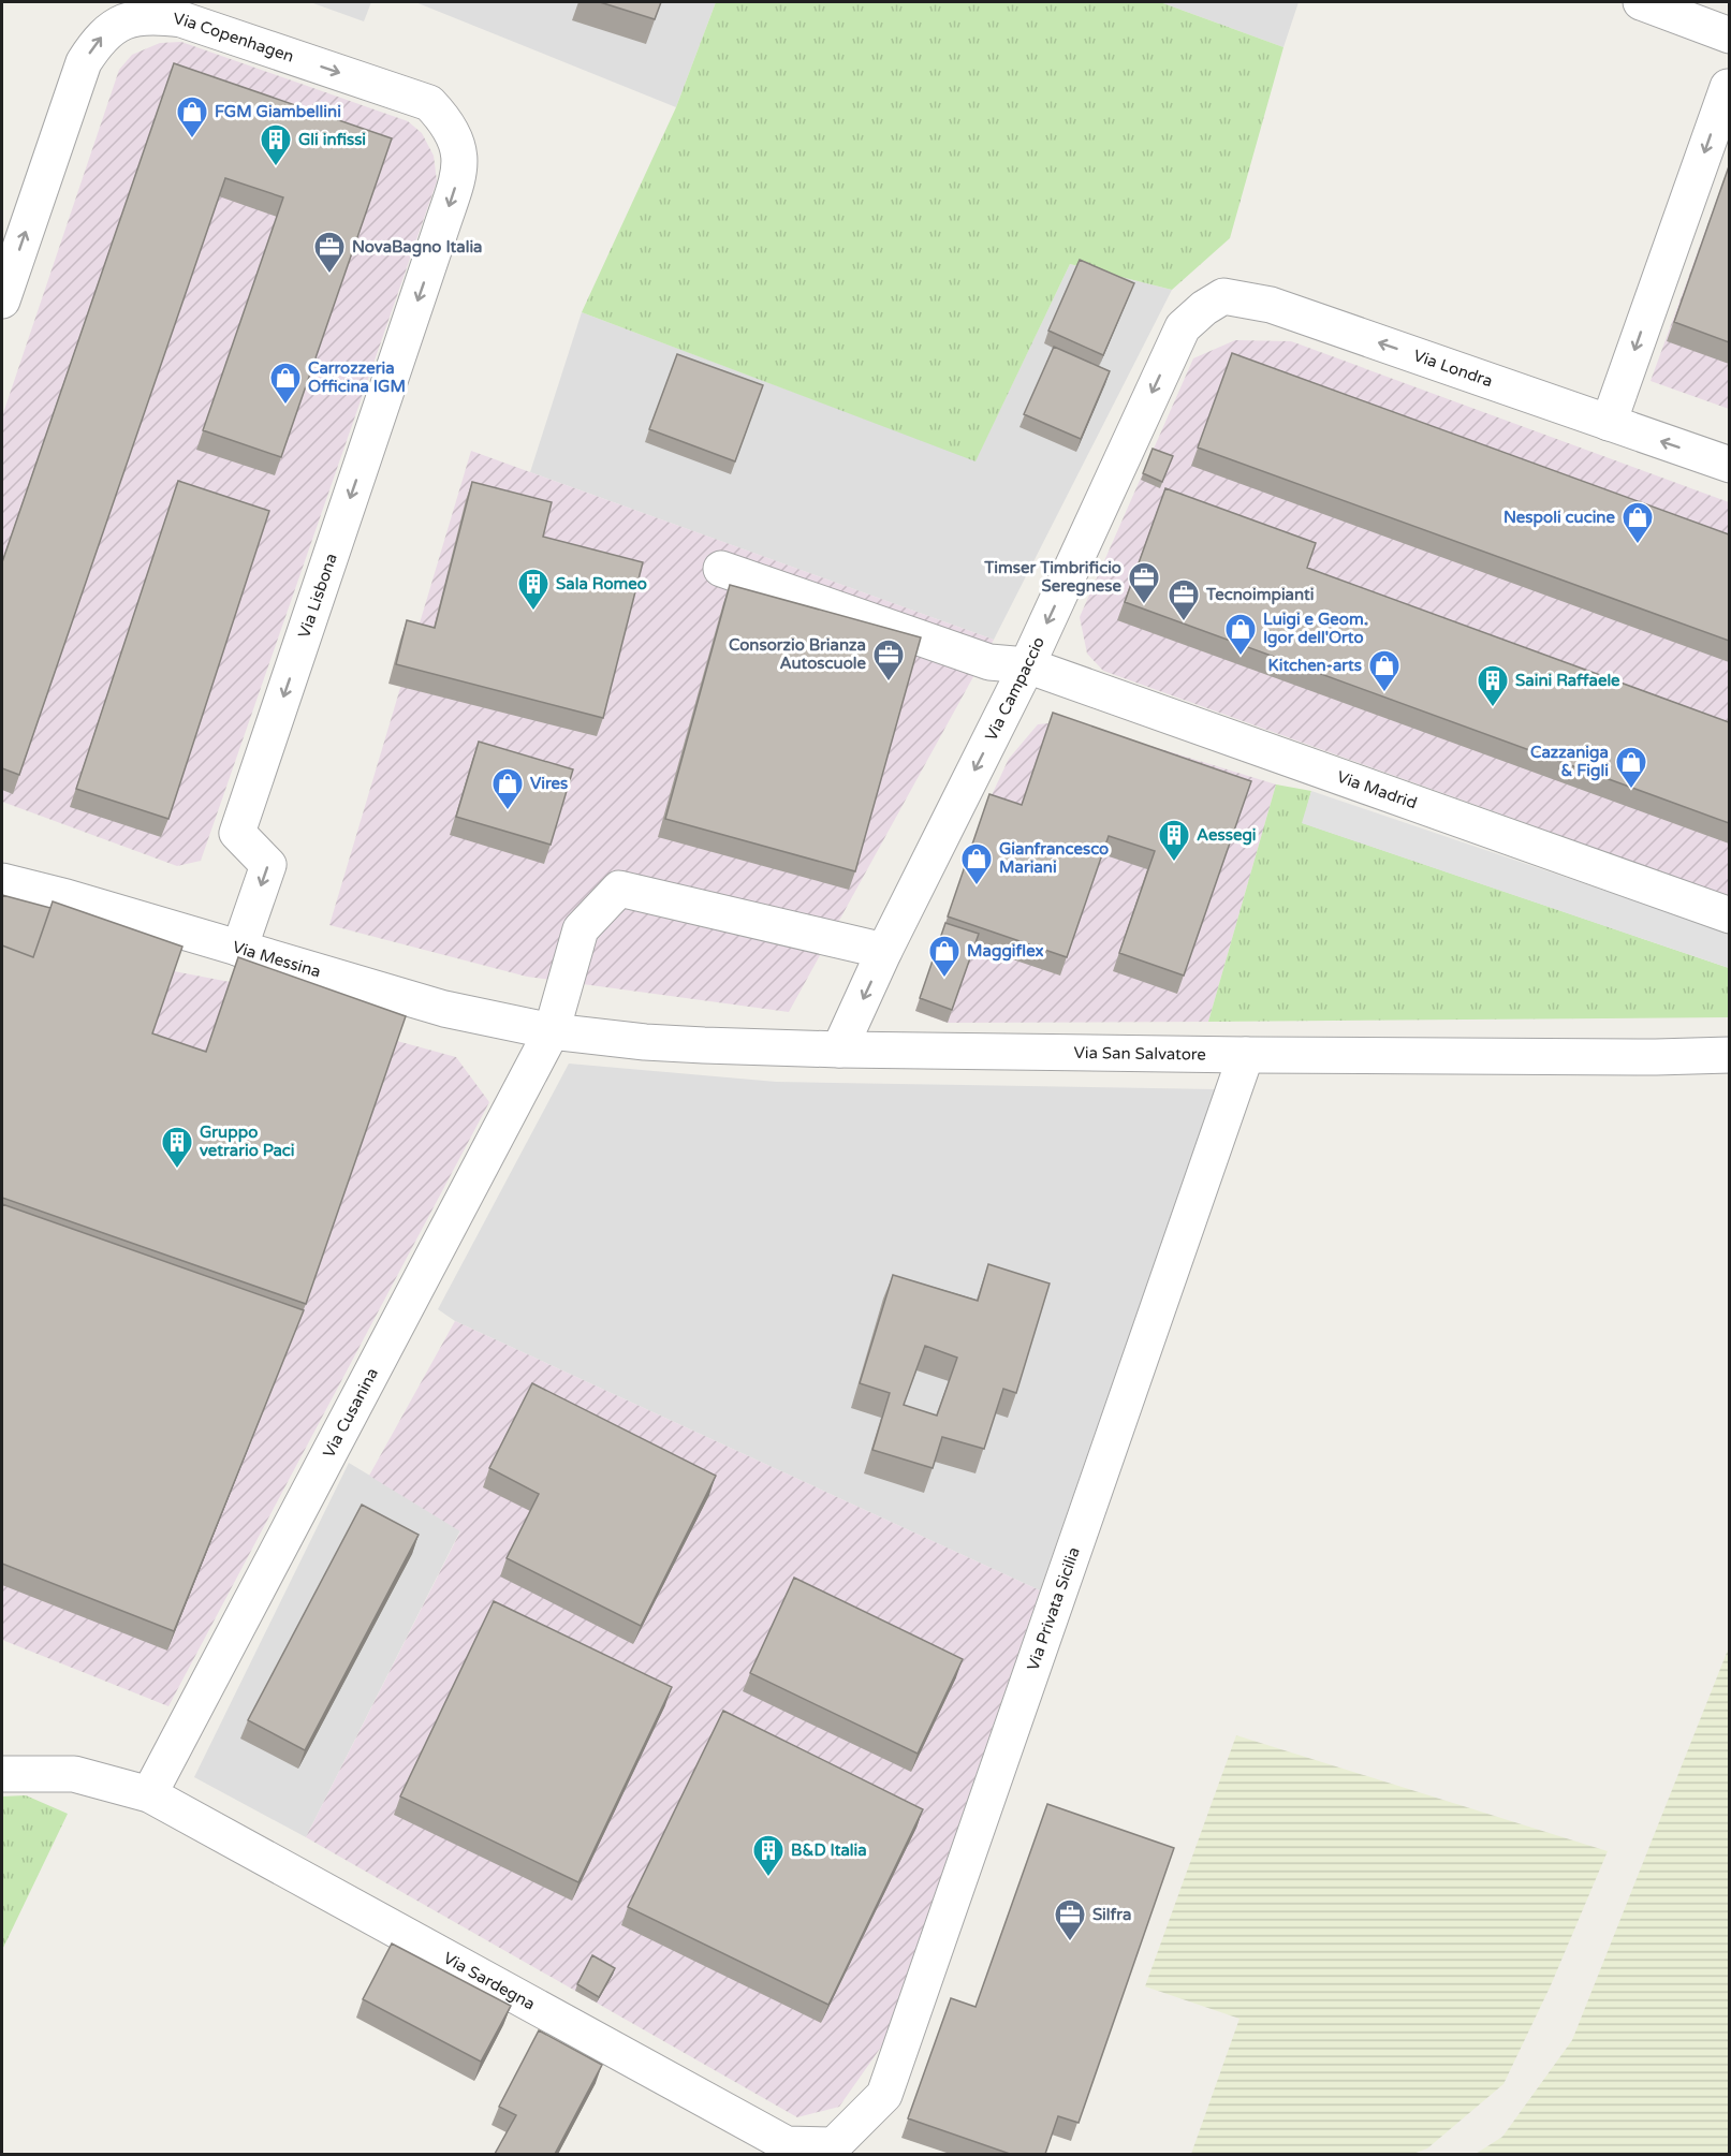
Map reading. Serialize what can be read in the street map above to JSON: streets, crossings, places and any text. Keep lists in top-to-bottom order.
{
  "streets": {
    "street": [
      "Via Copenhagen",
      "Via Londra",
      "Via Lisbona",
      "Via Campaccio",
      "Via Madrid",
      "Via Messina",
      "Via San Salvatore",
      "Via Cusanina",
      "Via Privata Sicilia",
      "Via Sardegna"
    ]
  },
  "crossings": [
    ["Via Copenhagen", "Via Lisbona"],
    ["Via Londra", "Via Campaccio"],
    ["Via Lisbona", "Via Messina"],
    ["Via Campaccio", "Via Madrid"],
    ["Via Campaccio", "Via San Salvatore"],
    ["Via Campaccio", "Via Cusanina"],
    ["Via Messina", "Via San Salvatore"],
    ["Via Messina", "Via Cusanina"],
    ["Via San Salvatore", "Via Cusanina"],
    ["Via San Salvatore", "Via Privata Sicilia"],
    ["Via Cusanina", "Via Sardegna"],
    ["Via Privata Sicilia", "Via Sardegna"]
  ],
  "one_way": ["Via Londra", "Via Lisbona", "Via Campaccio"],
  "places": {
    "shop": [
      "FGM Giambellini",
      "Carrozzeria Officina IGM",
      "Nespoli cucine",
      "Luigi e Geom. Igor dell'Orto",
      "Kitchen-arts",
      "Cazzaniga & Figli",
      "Vires",
      "Gianfrancesco Mariani",
      "Maggiflex"
    ],
    "building": [
      "Gli infissi",
      "Sala Romeo",
      "Saini Raffaele",
      "Aessegi",
      "Gruppo vetrario Paci",
      "B&D Italia"
    ],
    "office": [
      "NovaBagno Italia",
      "Timser Timbrificio Seregnese",
      "Tecnoimpianti",
      "Consorzio Brianza Autoscuole",
      "Silfra"
    ]
  }
}
